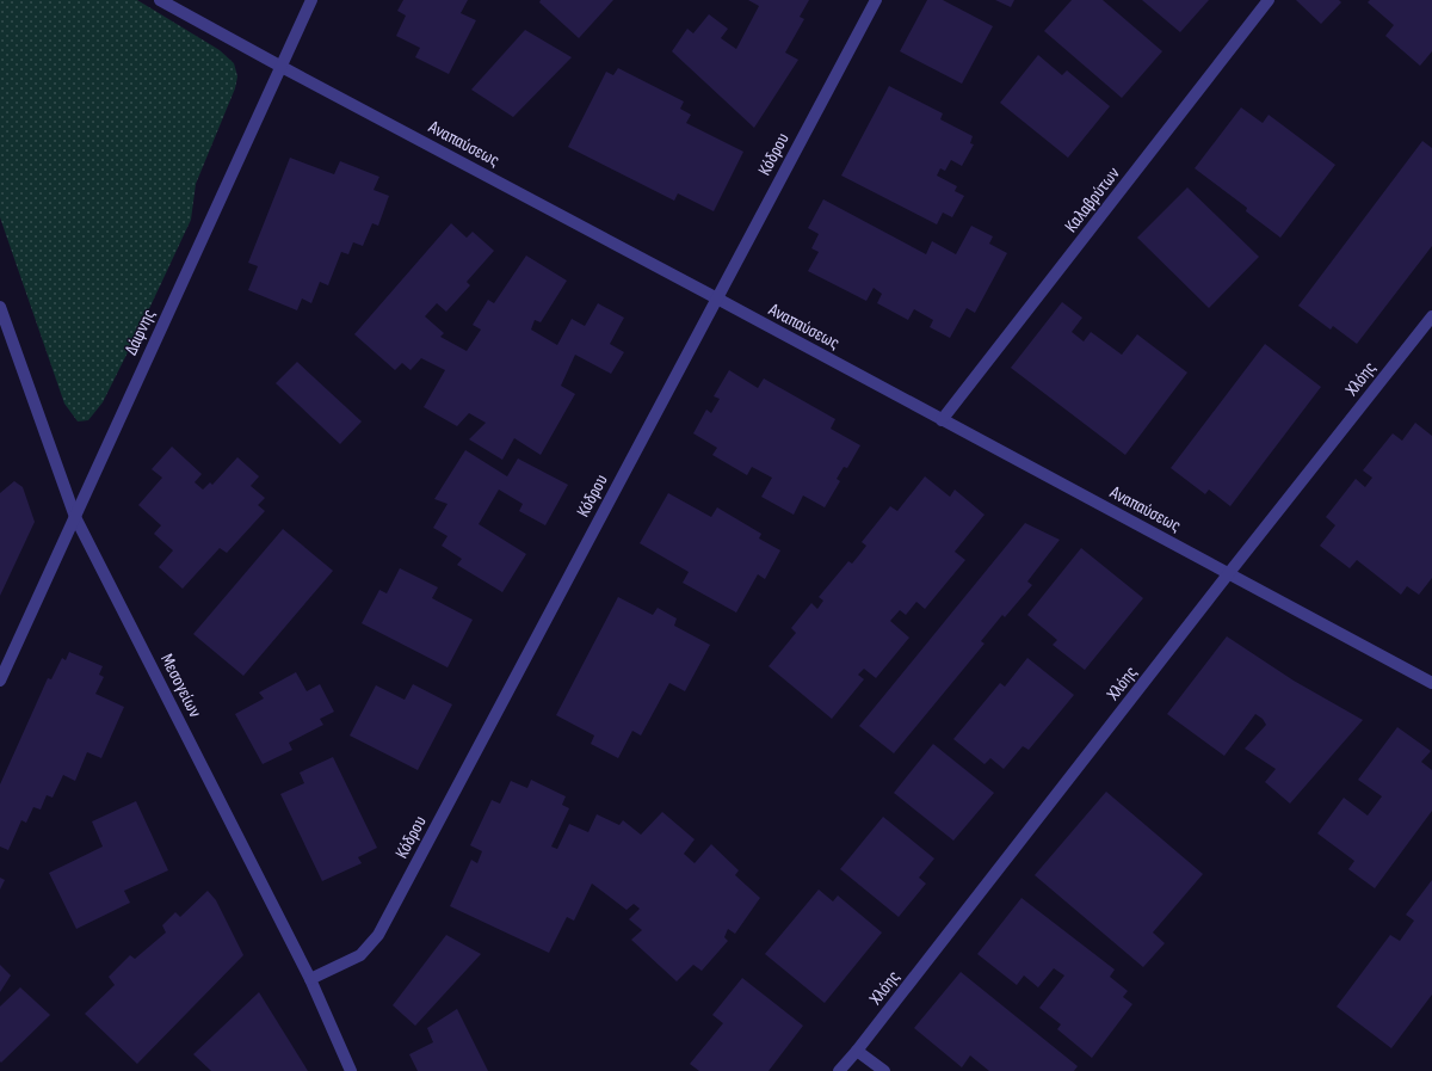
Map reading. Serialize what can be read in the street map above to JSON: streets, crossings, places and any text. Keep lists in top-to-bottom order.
{
  "streets": {
    "street": [
      "Αναπαύσεως",
      "Κόδρου",
      "Καλαβρύτων",
      "Δάφνης",
      "Χλόης",
      "Μεσογείων"
    ]
  },
  "crossings": [
    ["Αναπαύσεως", "Κόδρου"],
    ["Αναπαύσεως", "Καλαβρύτων"],
    ["Αναπαύσεως", "Δάφνης"],
    ["Αναπαύσεως", "Χλόης"],
    ["Κόδρου", "Μεσογείων"],
    ["Δάφνης", "Μεσογείων"]
  ]
}
